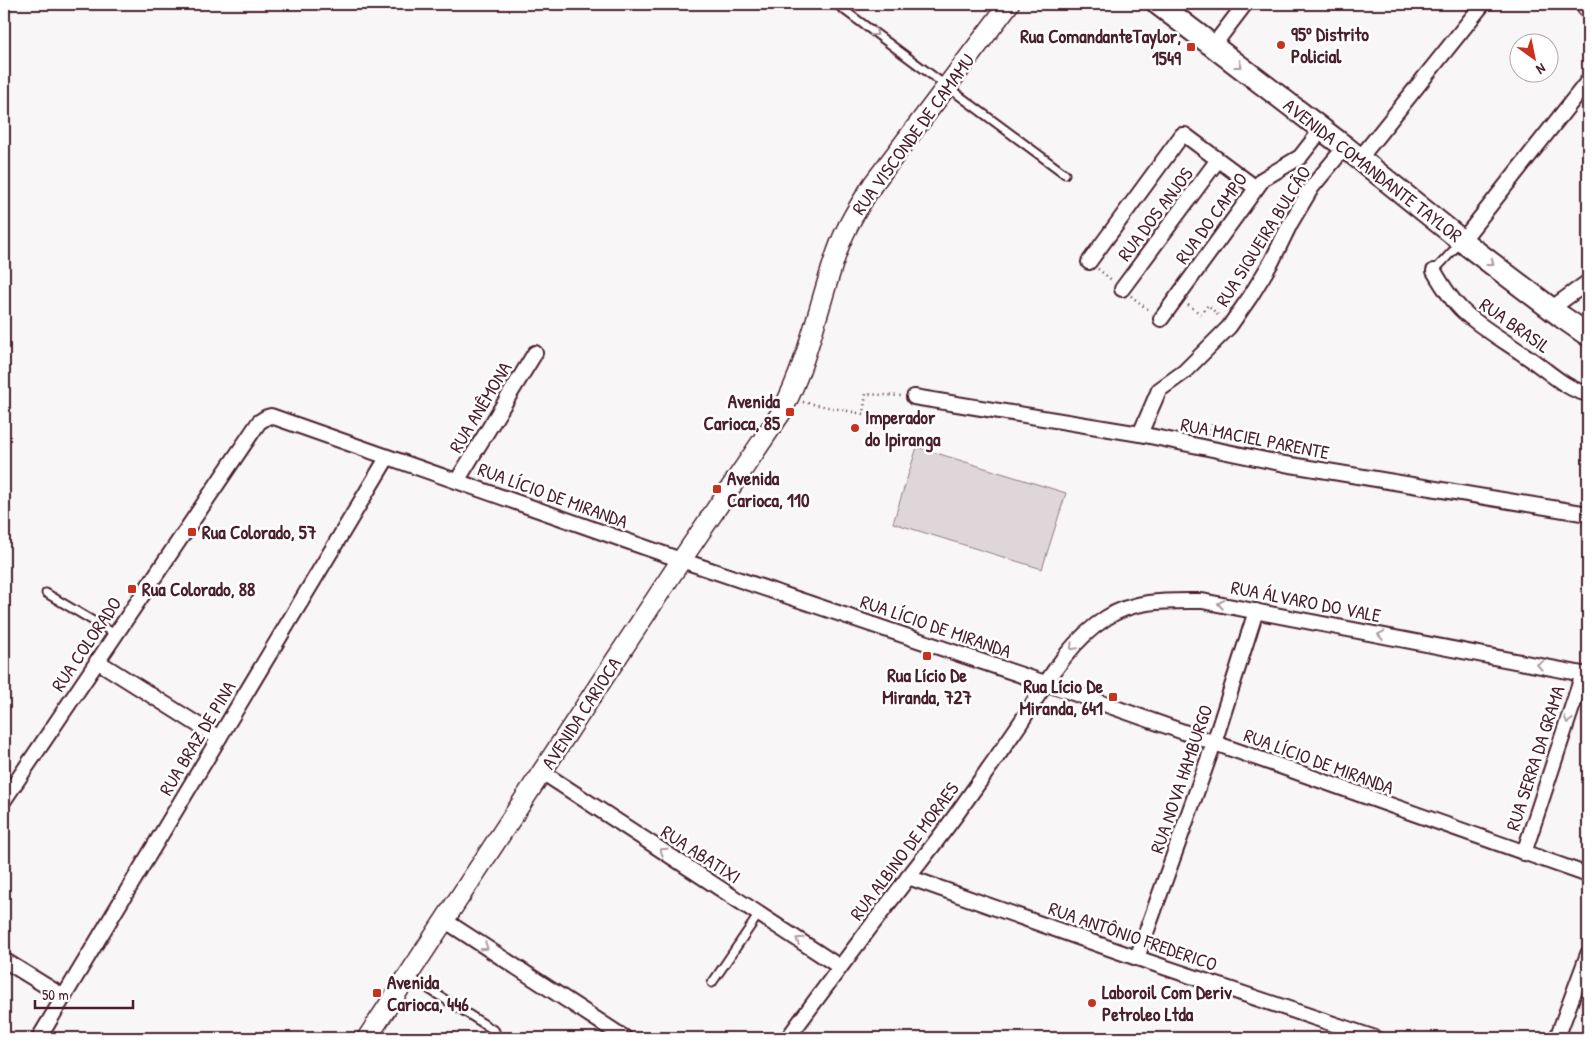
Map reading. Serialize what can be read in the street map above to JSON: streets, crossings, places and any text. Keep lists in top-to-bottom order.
{
  "streets": {
    "main road": ["AVENIDA COMANDANTE TAYLOR"],
    "street": [
      "RUA VISCONDE DE CAMAMU",
      "RUA DOS ANJOS",
      "RUA DO CAMPO",
      "RUA SIQUEIRA BULCÃO",
      "RUA BRASIL",
      "RUA ANÊMONA",
      "RUA MACIEL PARENTE",
      "RUA LÍCIO DE MIRANDA",
      "RUA ÁLVARO DO VALE",
      "RUA COLORADO",
      "AVENIDA CARIOCA",
      "RUA BRAZ DE PINA",
      "RUA SERRA DA GRAMA",
      "RUA NOVA HAMBURGO",
      "RUA ALBINO DE MORAES",
      "RUA ABATIXI",
      "RUA ANTÔNIO FREDERICO"
    ]
  },
  "crossings": [
    ["RUA VISCONDE DE CAMAMU", "AVENIDA CARIOCA"],
    ["AVENIDA COMANDANTE TAYLOR", "RUA DO CAMPO"],
    ["AVENIDA COMANDANTE TAYLOR", "RUA SIQUEIRA BULCÃO"],
    ["RUA SIQUEIRA BULCÃO", "RUA MACIEL PARENTE"],
    ["RUA ANÊMONA", "RUA LÍCIO DE MIRANDA"],
    ["RUA LÍCIO DE MIRANDA", "RUA ÁLVARO DO VALE"],
    ["RUA LÍCIO DE MIRANDA", "RUA COLORADO"],
    ["RUA LÍCIO DE MIRANDA", "AVENIDA CARIOCA"],
    ["RUA LÍCIO DE MIRANDA", "RUA BRAZ DE PINA"],
    ["RUA LÍCIO DE MIRANDA", "RUA SERRA DA GRAMA"],
    ["RUA LÍCIO DE MIRANDA", "RUA NOVA HAMBURGO"],
    ["RUA LÍCIO DE MIRANDA", "RUA ALBINO DE MORAES"],
    ["RUA ÁLVARO DO VALE", "RUA SERRA DA GRAMA"],
    ["RUA ÁLVARO DO VALE", "RUA NOVA HAMBURGO"],
    ["RUA ÁLVARO DO VALE", "RUA ALBINO DE MORAES"],
    ["AVENIDA CARIOCA", "RUA ABATIXI"],
    ["RUA NOVA HAMBURGO", "RUA ANTÔNIO FREDERICO"],
    ["RUA ALBINO DE MORAES", "RUA ABATIXI"],
    ["RUA ALBINO DE MORAES", "RUA ANTÔNIO FREDERICO"]
  ],
  "one_way": [
    "AVENIDA COMANDANTE TAYLOR",
    "RUA ÁLVARO DO VALE",
    "RUA SERRA DA GRAMA",
    "RUA ABATIXI"
  ],
  "places": {
    "other": ["95º Distrito Policial", "Imperador do Ipiranga", "Laboroil Com Deriv Petroleo Ltda"],
    "transit": [
      "Rua ComandanteTaylor, 1549",
      "Avenida Carioca, 85",
      "Avenida Carioca, 110",
      "Rua Colorado, 57",
      "Rua Colorado, 88",
      "Rua Lício De Miranda, 727",
      "Rua Lício De Miranda, 641",
      "Avenida Carioca, 446"
    ]
  },
  "scale_bar": "50 m",
  "north": "bottom right"
}
